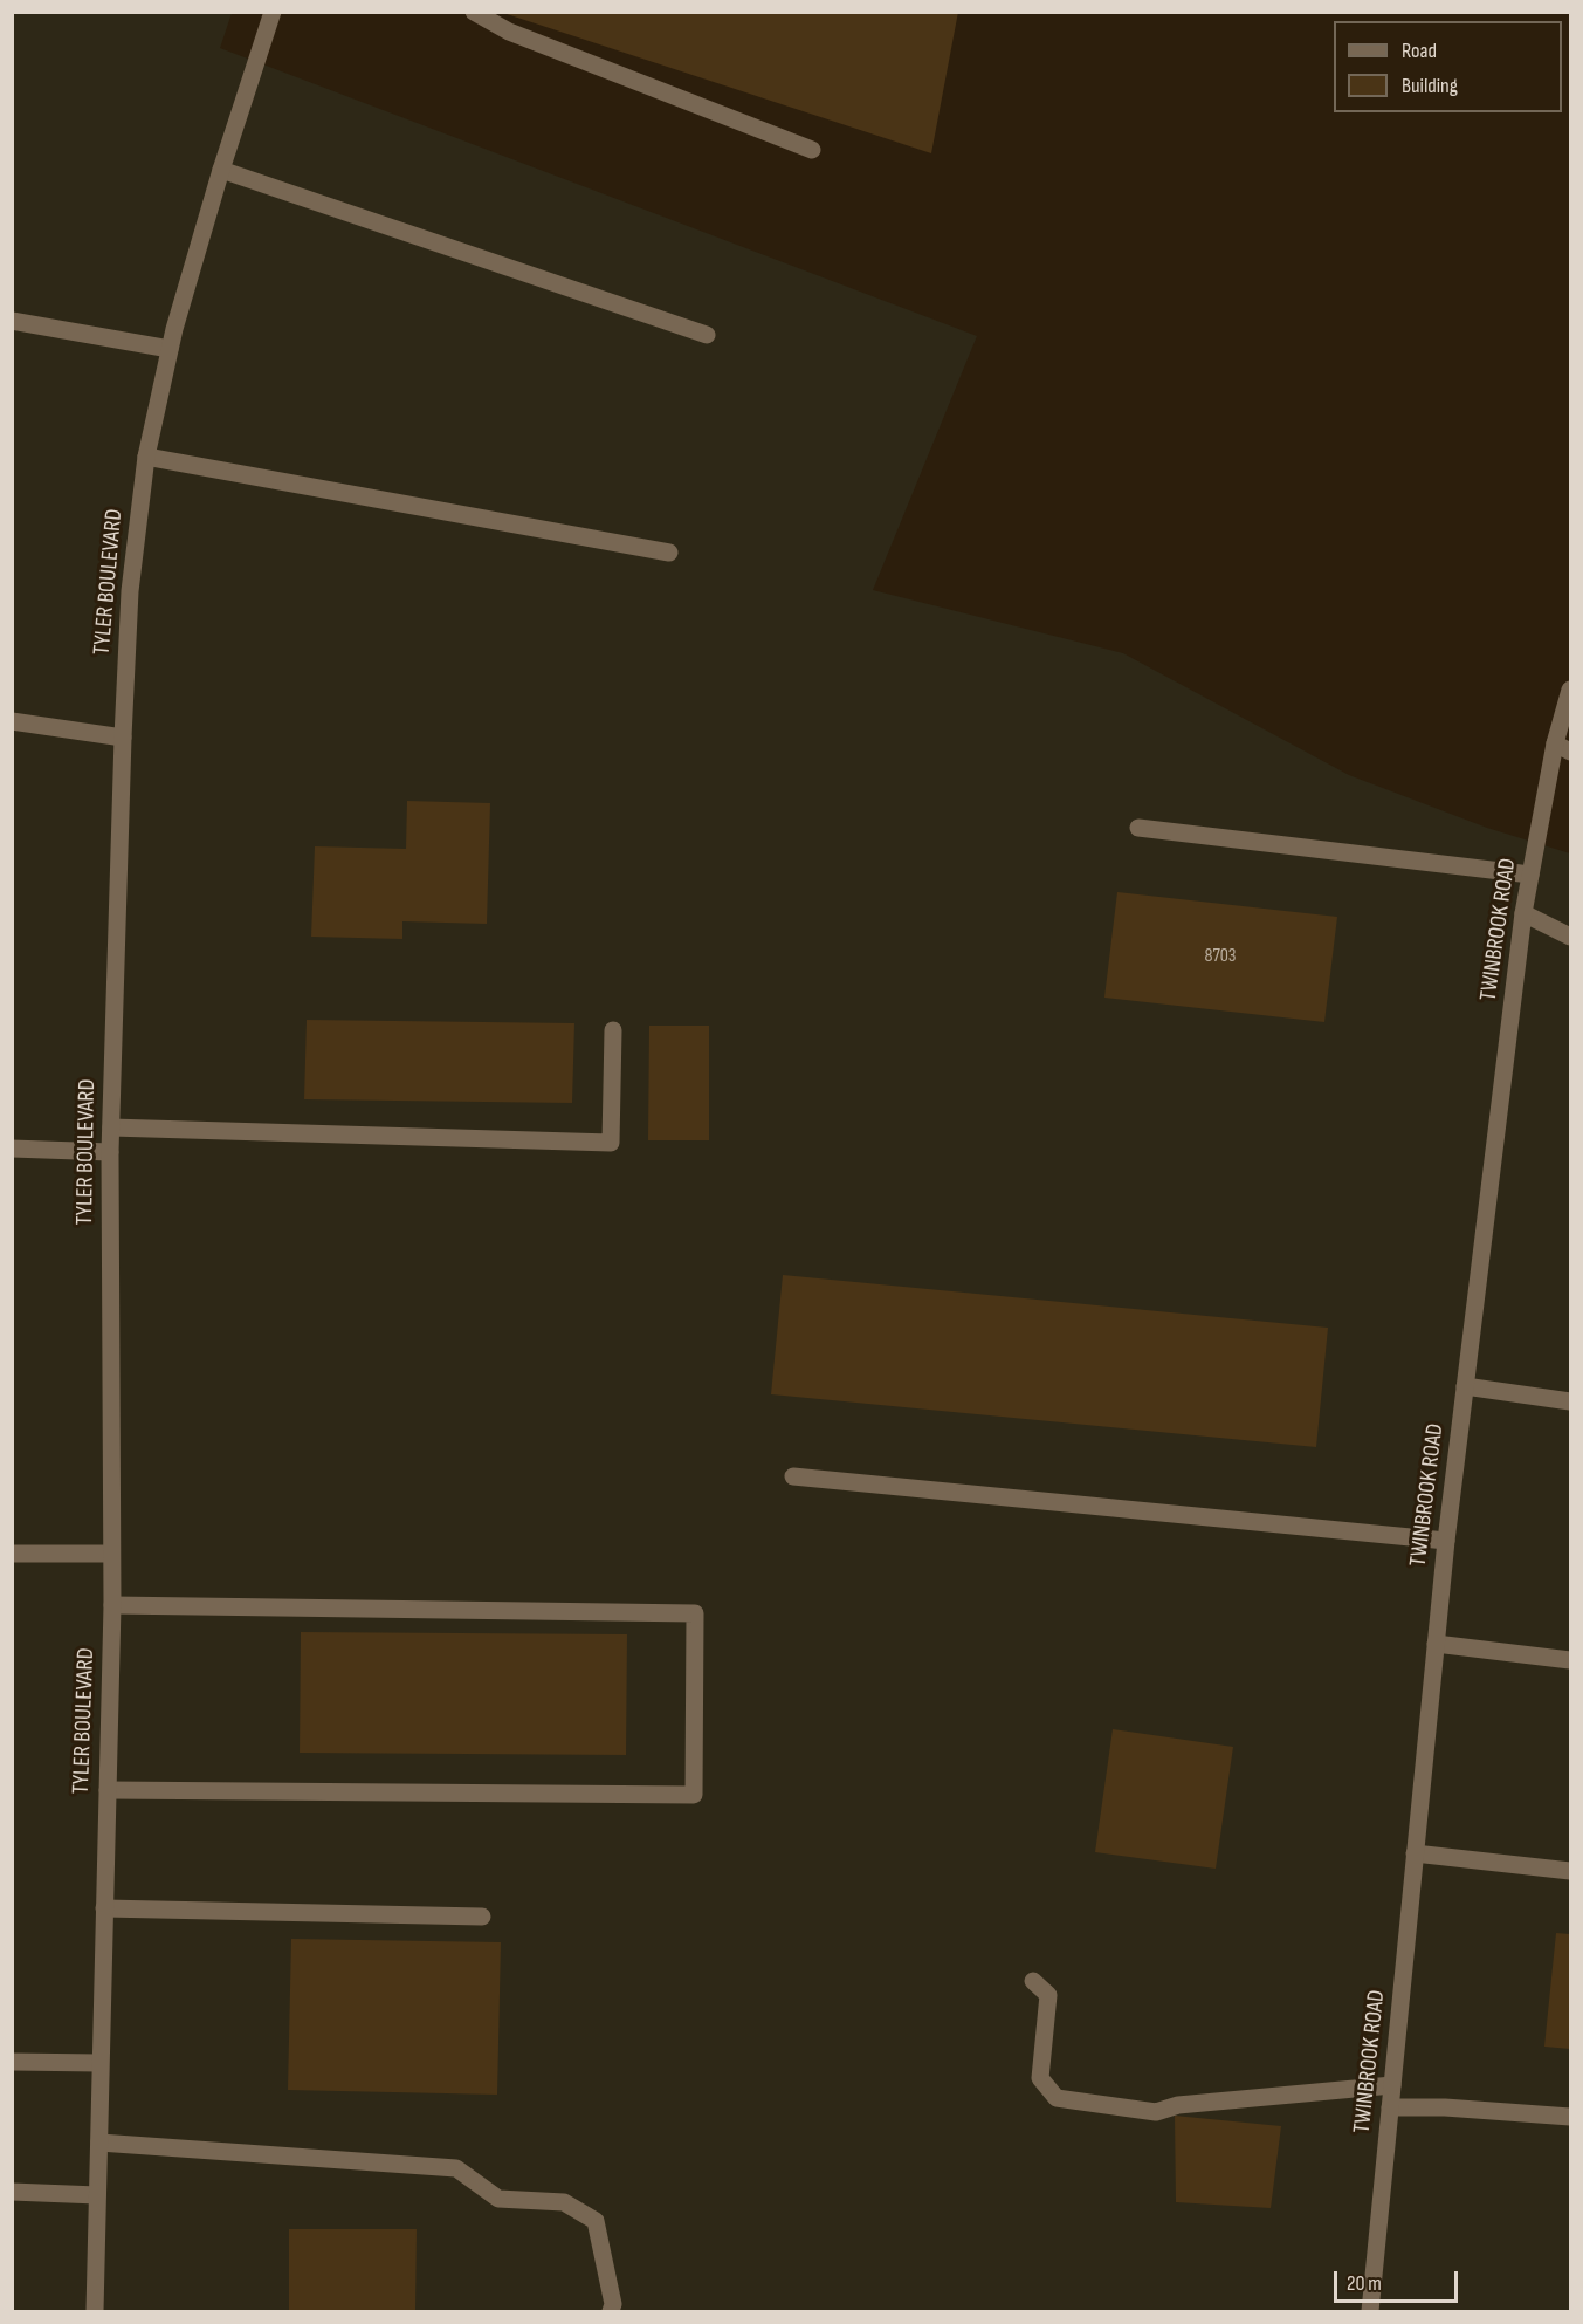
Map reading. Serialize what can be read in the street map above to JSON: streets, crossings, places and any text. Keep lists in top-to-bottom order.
{
  "streets": {
    "street": ["TYLER BOULEVARD", "TWINBROOK ROAD"]
  },
  "house_numbers": ["8703"],
  "legend": ["Road", "Building"],
  "scale_bar": "20 m"
}
